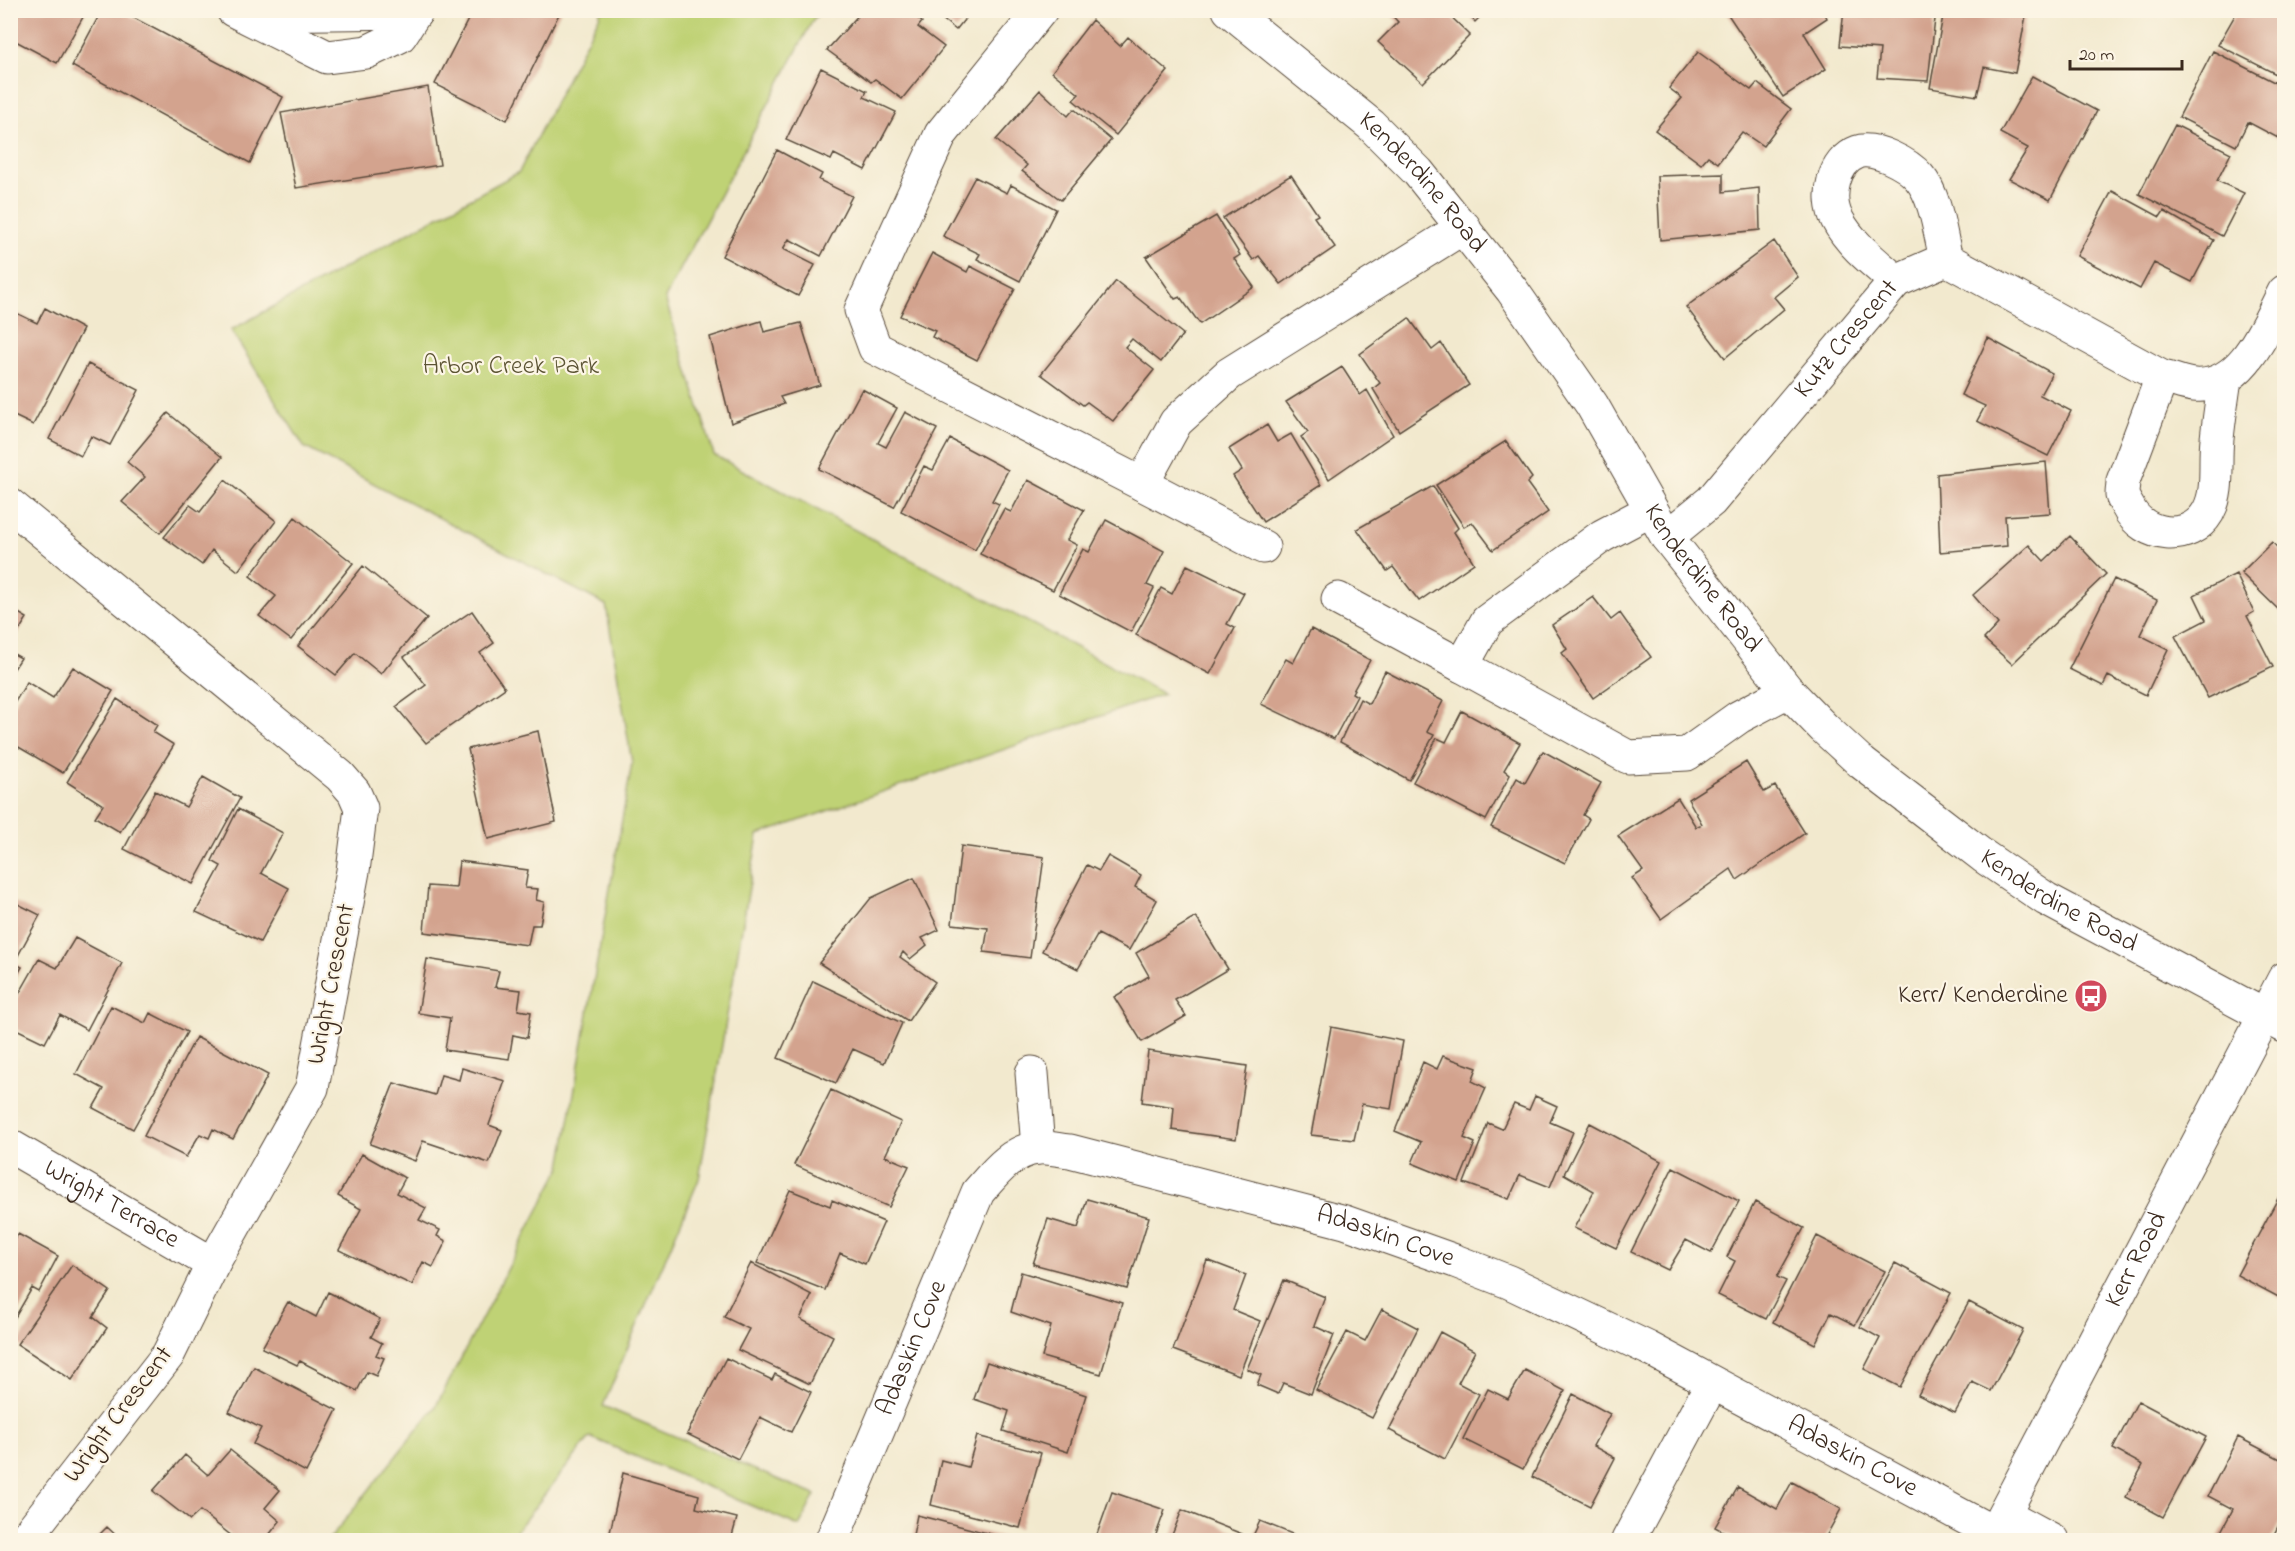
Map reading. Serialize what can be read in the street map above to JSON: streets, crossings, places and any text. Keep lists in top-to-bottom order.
{
  "streets": {
    "street": [
      "Kenderdine Road",
      "Kutz Crescent",
      "Wright Crescent",
      "Wright Terrace",
      "Adaskin Cove",
      "Kerr Road"
    ]
  },
  "crossings": [
    ["Kenderdine Road", "Kutz Crescent"],
    ["Kenderdine Road", "Kerr Road"],
    ["Wright Crescent", "Wright Terrace"],
    ["Adaskin Cove", "Kerr Road"]
  ],
  "parks": ["Arbor Creek Park"],
  "places": {
    "bus stop": ["Kerr/ Kenderdine"]
  },
  "scale_bar": "20 m"
}
